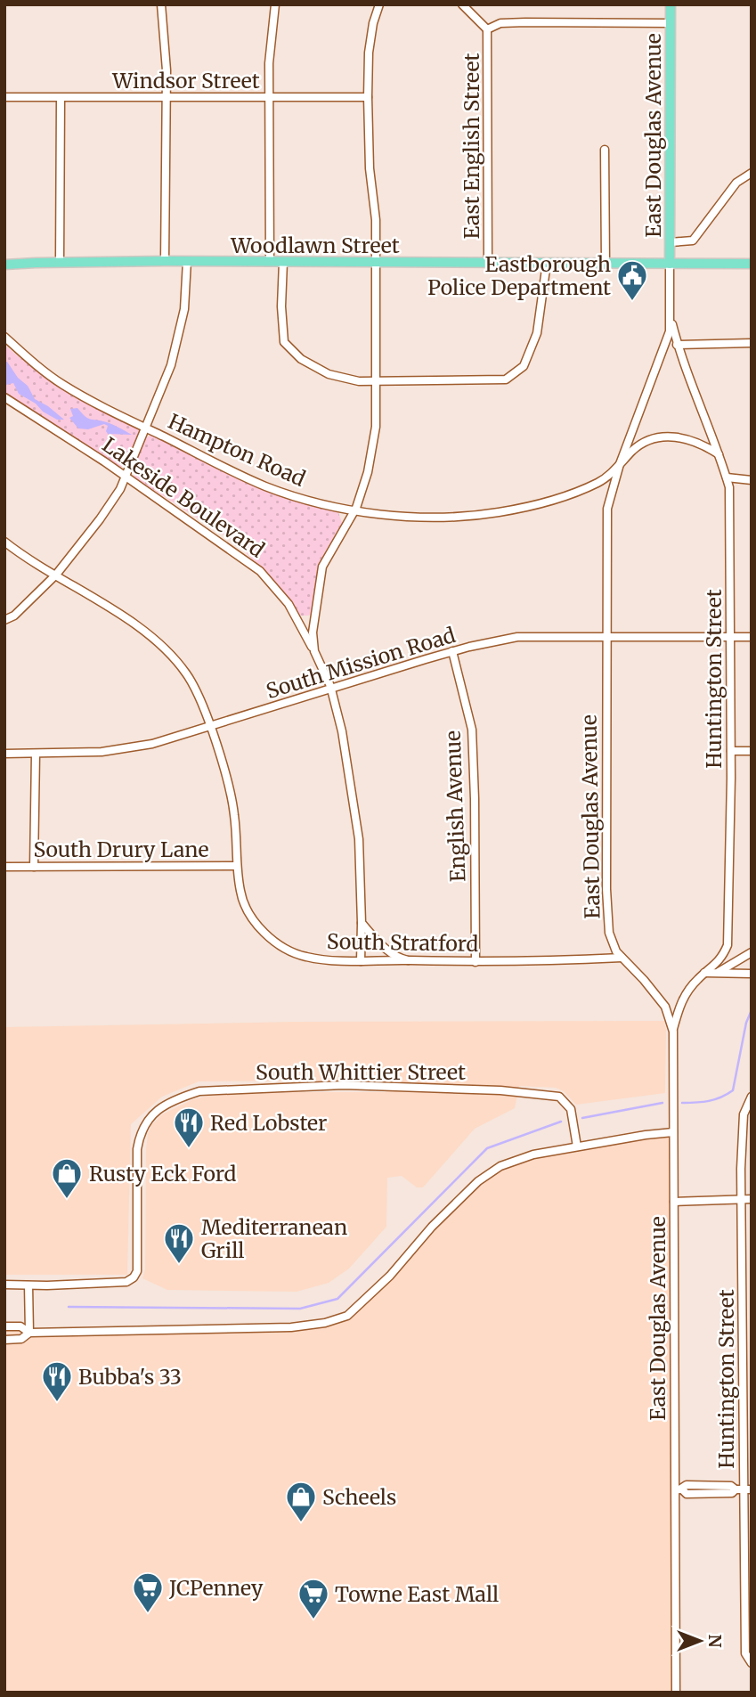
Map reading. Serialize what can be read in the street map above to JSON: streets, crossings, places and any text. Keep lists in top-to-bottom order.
{
  "streets": {
    "main road": ["East Douglas Avenue", "Woodlawn Street"],
    "street": [
      "Windsor Street",
      "East English Street",
      "Hampton Road",
      "Lakeside Boulevard",
      "South Mission Road",
      "Huntington Street",
      "English Avenue",
      "South Drury Lane",
      "South Stratford",
      "South Whittier Street"
    ]
  },
  "crossings": [
    ["East Douglas Avenue", "Woodlawn Street"],
    ["East Douglas Avenue", "Hampton Road"],
    ["East Douglas Avenue", "South Mission Road"],
    ["East Douglas Avenue", "Huntington Street"],
    ["East Douglas Avenue", "South Stratford"],
    ["East English Street", "Woodlawn Street"],
    ["Hampton Road", "Huntington Street"],
    ["Lakeside Boulevard", "South Mission Road"],
    ["Lakeside Boulevard", "South Stratford"],
    ["South Mission Road", "Huntington Street"],
    ["South Mission Road", "English Avenue"],
    ["South Mission Road", "South Stratford"],
    ["English Avenue", "South Stratford"],
    ["South Drury Lane", "South Stratford"]
  ],
  "places": {
    "public building": ["Eastborough Police Department"],
    "restaurant": ["Red Lobster", "Mediterranean Grill", "Bubba's 33"],
    "shop": ["Rusty Eck Ford", "Scheels"],
    "supermarket": ["JCPenney", "Towne East Mall"]
  },
  "north": "right"
}
